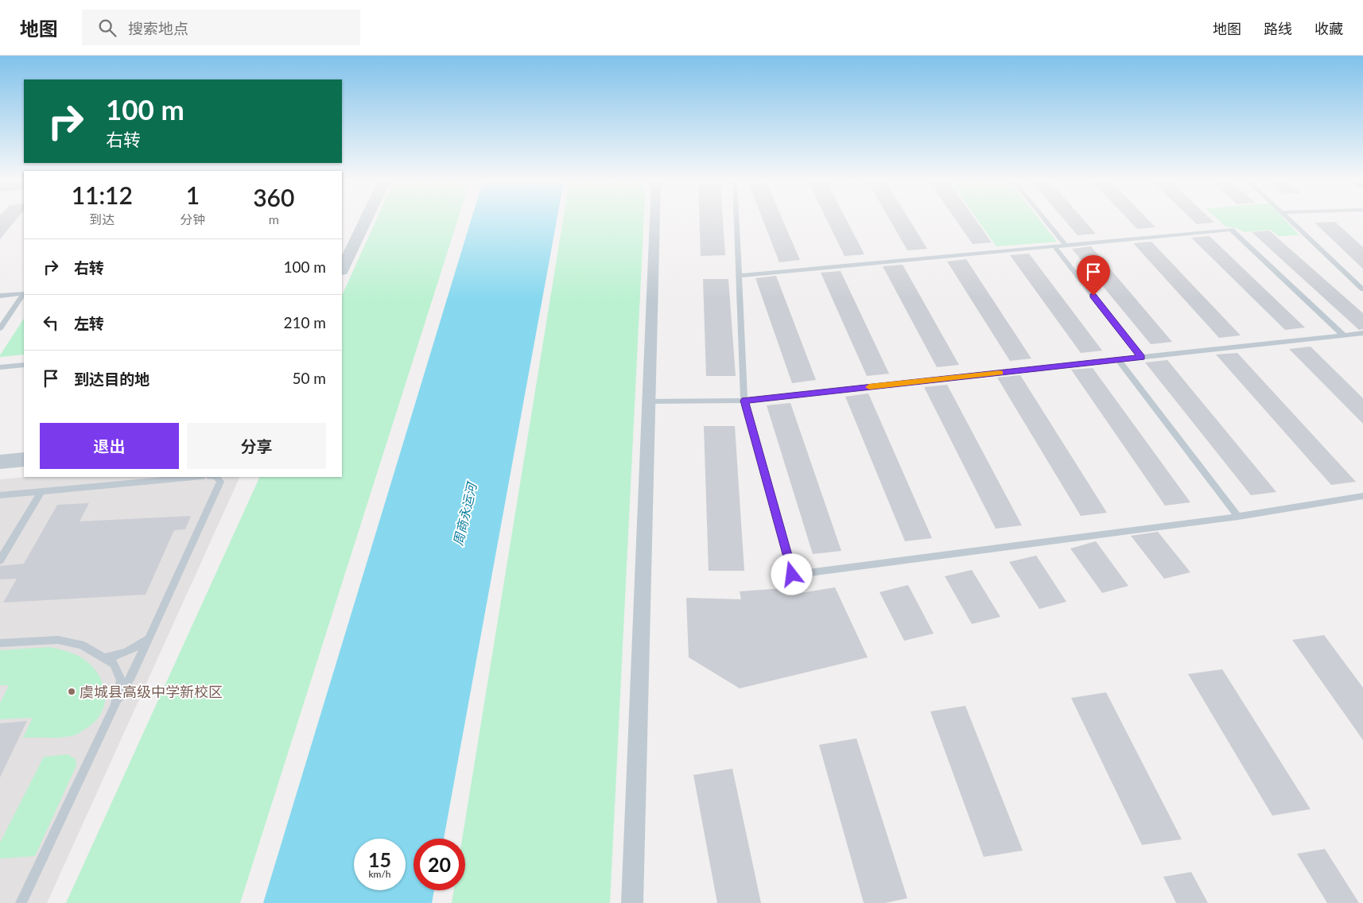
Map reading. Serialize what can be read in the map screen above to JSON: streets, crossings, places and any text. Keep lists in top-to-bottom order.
{
  "water": ["周商永运河"],
  "places": ["虞城县高级中学新校区"],
  "page": {
    "header": "地图",
    "search": "搜索地点",
    "nav": ["地图", "路线", "收藏"],
    "turn": ["100 m", "右转"],
    "eta": [
      "11:12",
      "到达",
      "1",
      "分钟",
      "360",
      "m"
    ],
    "list": [
      {
        "name": "右转",
        "value": "100 m"
      },
      {
        "name": "左转",
        "value": "210 m"
      },
      {
        "name": "到达目的地",
        "value": "50 m"
      }
    ],
    "buttons": ["退出", "分享"],
    "speed": "15 km/h",
    "limit": "20"
  }
}
